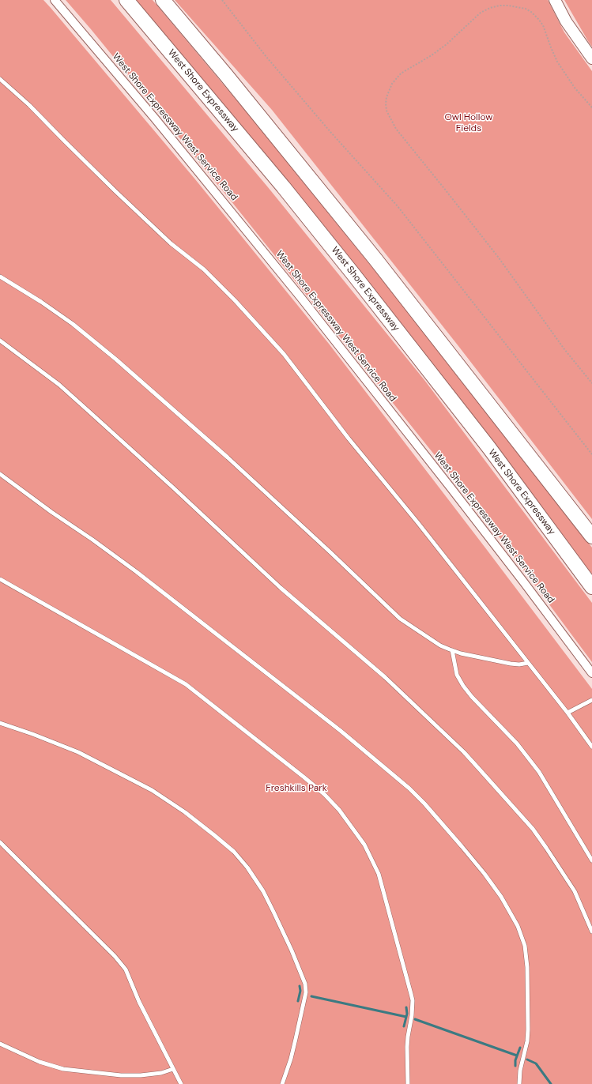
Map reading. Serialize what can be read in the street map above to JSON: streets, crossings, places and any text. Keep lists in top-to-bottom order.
{
  "streets": {
    "highway": ["West Shore Expressway"],
    "street": ["West Shore Expressway West Service Road"]
  },
  "parks": ["Owl Hollow Fields", "Freshkills Park"]
}
